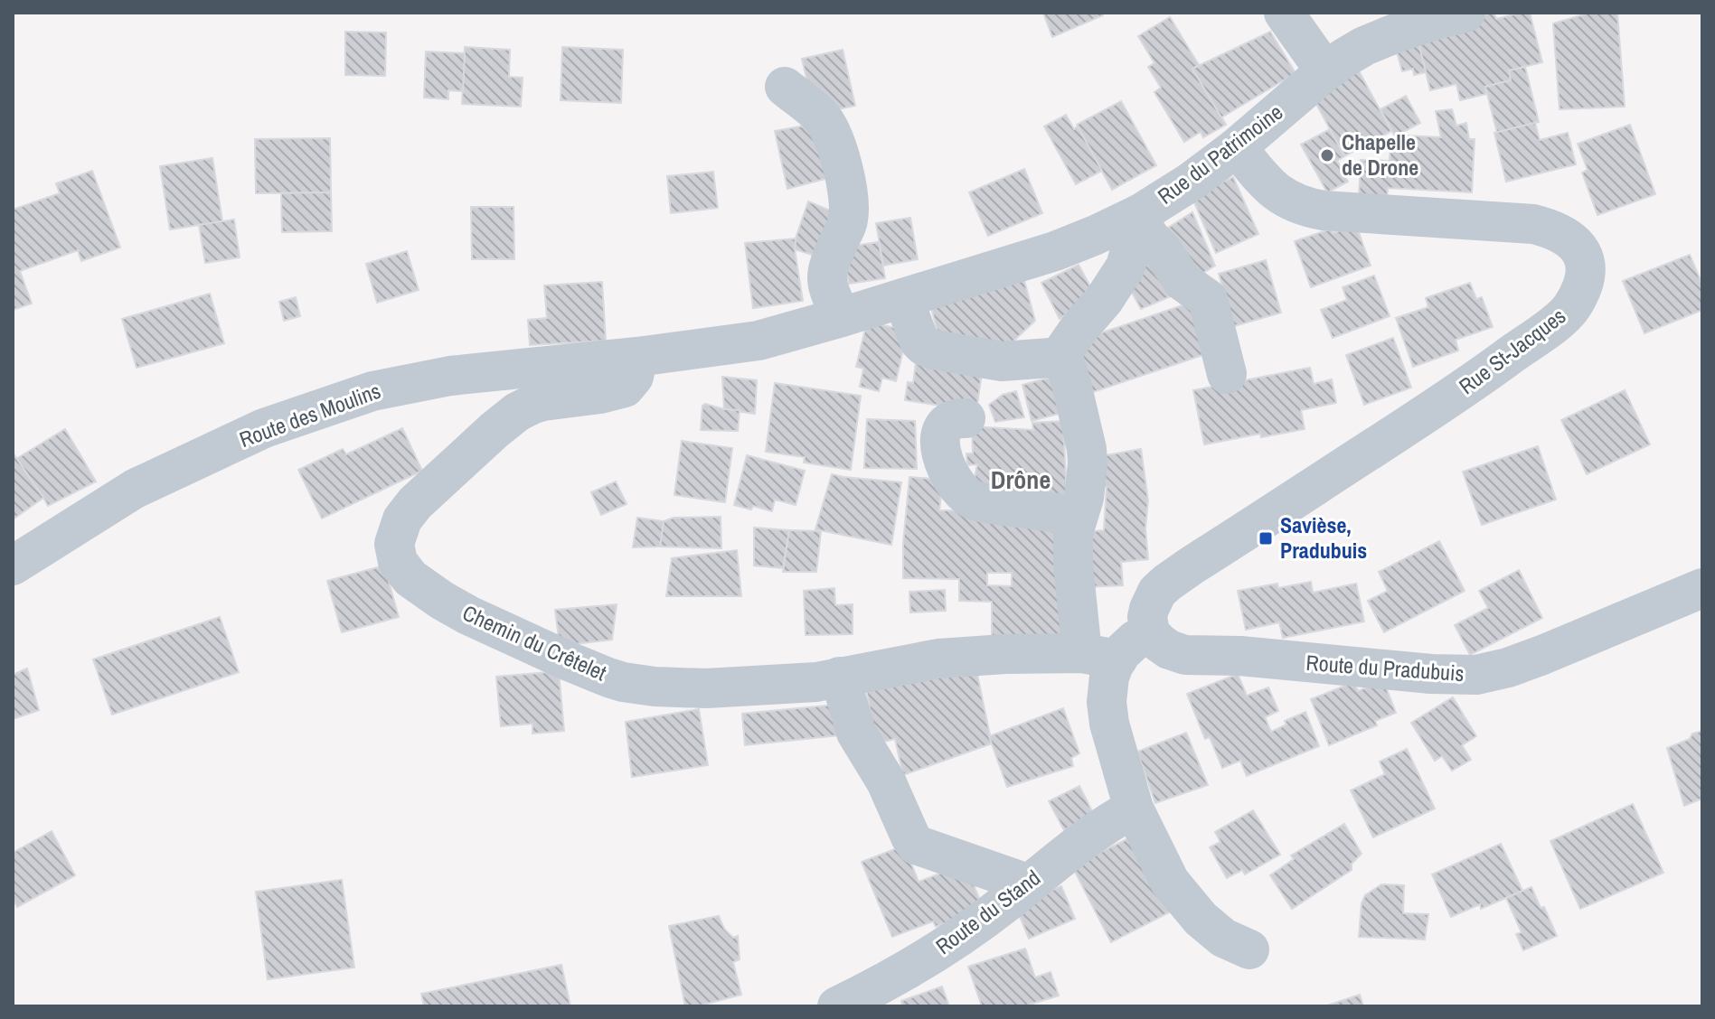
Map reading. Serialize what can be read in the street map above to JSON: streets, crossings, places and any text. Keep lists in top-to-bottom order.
{
  "streets": {
    "street": [
      "Rue du Patrimoine",
      "Rue St-Jacques",
      "Route des Moulins",
      "Chemin du Crêtelet",
      "Route du Pradubuis",
      "Route du Stand"
    ]
  },
  "crossings": [
    ["Rue du Patrimoine", "Rue St-Jacques"],
    ["Rue du Patrimoine", "Route des Moulins"],
    ["Rue du Patrimoine", "Chemin du Crêtelet"],
    ["Rue St-Jacques", "Route du Pradubuis"],
    ["Route des Moulins", "Chemin du Crêtelet"]
  ],
  "districts": ["Drône"],
  "places": {
    "other": ["Chapelle de Drone"],
    "transit": ["Savièse, Pradubuis"]
  }
}
